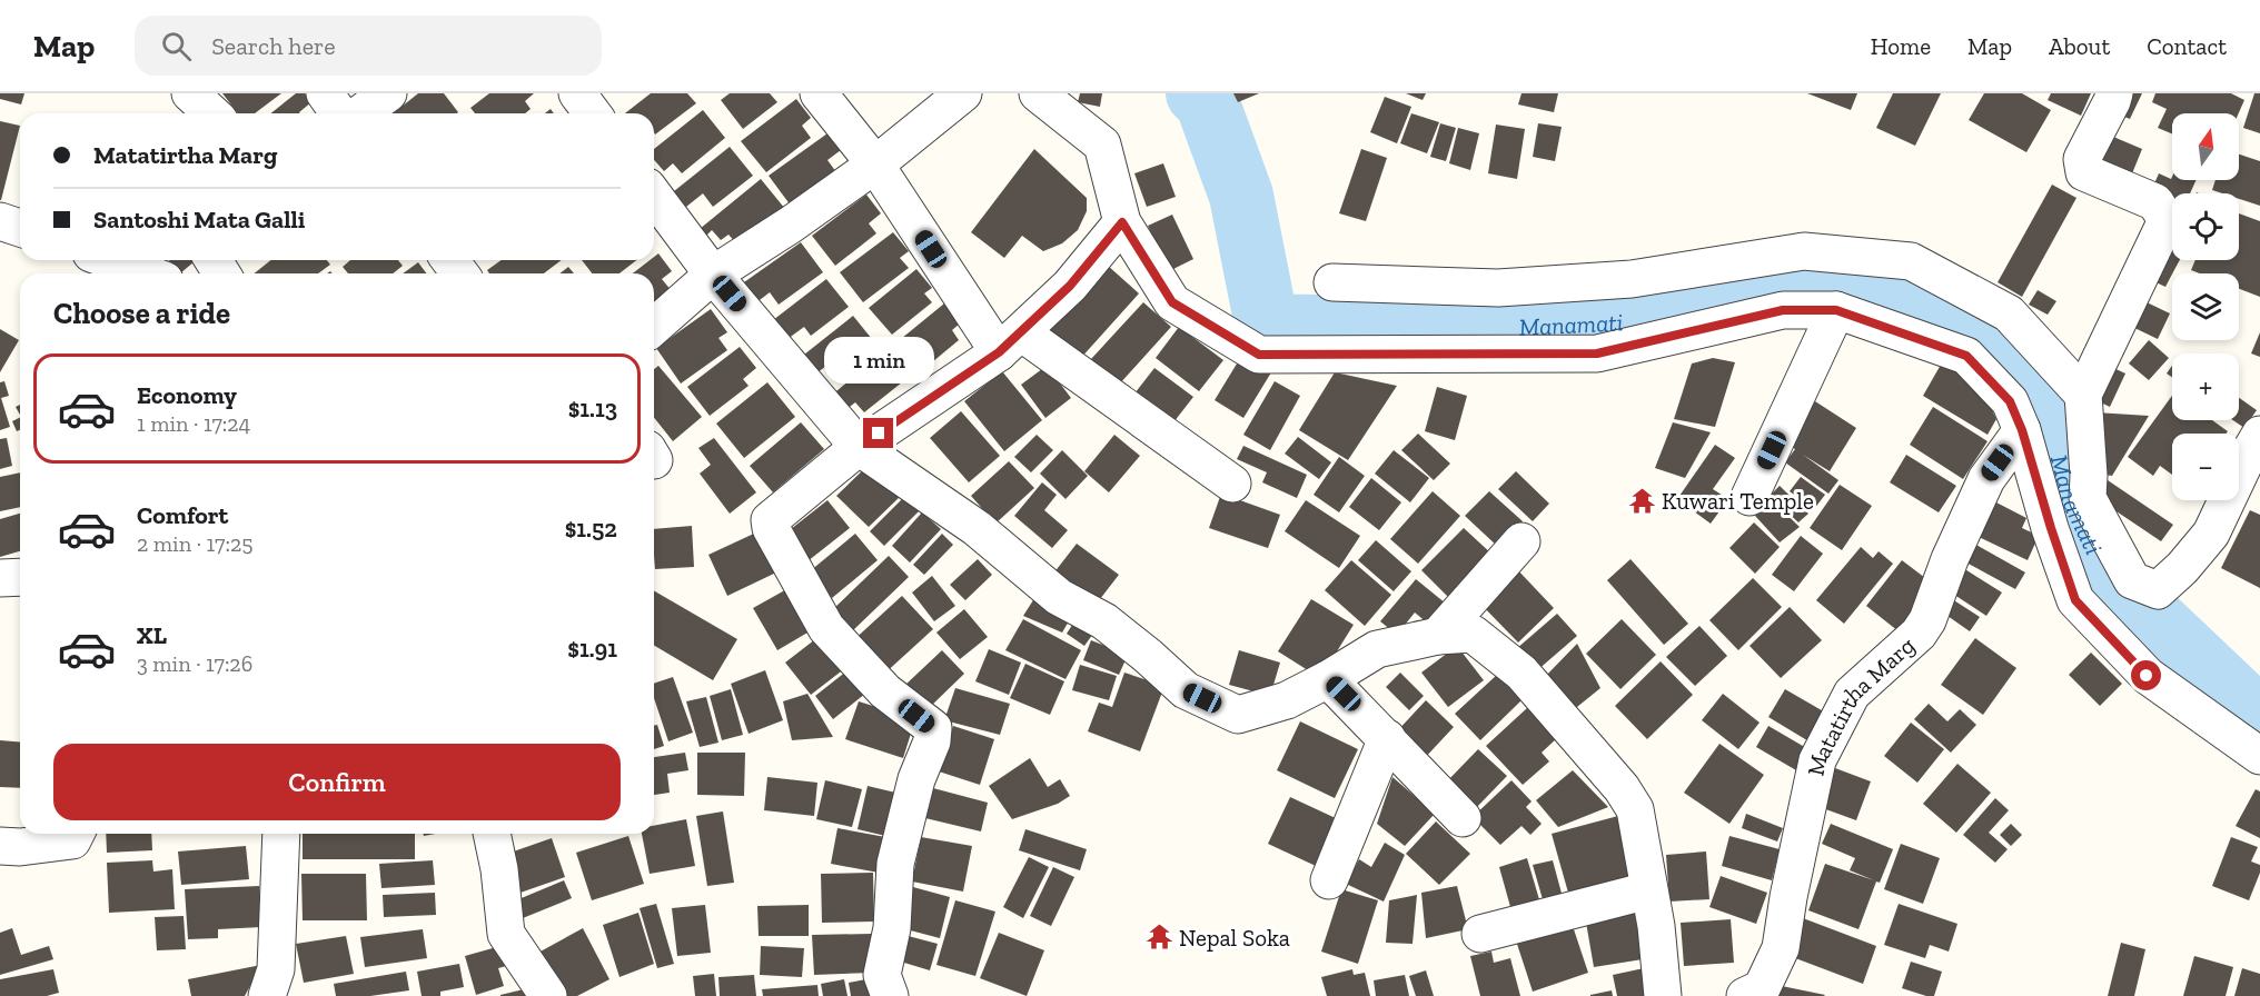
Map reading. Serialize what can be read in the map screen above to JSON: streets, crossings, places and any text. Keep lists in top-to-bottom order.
{
  "streets": {
    "street": ["Matatirtha Marg"]
  },
  "water": ["Manamati"],
  "places": {
    "temple": ["Kuwari Temple", "Nepal Soka"]
  },
  "north": "top",
  "page": {
    "header": "Map",
    "search": "Search here",
    "nav": [
      "Home",
      "Map",
      "About",
      "Contact"
    ],
    "map_buttons": ["+", "−"],
    "banner": ["Matatirtha Marg", "Santoshi Mata Galli"],
    "heading": "Choose a ride",
    "bubble": "1 min",
    "list": [
      {
        "name": "Economy",
        "note": "1 min · 17:24",
        "value": "$1.13"
      },
      {
        "name": "Comfort",
        "note": "2 min · 17:25",
        "value": "$1.52"
      },
      {
        "name": "XL",
        "note": "3 min · 17:26",
        "value": "$1.91"
      }
    ],
    "buttons": "Confirm"
  }
}
